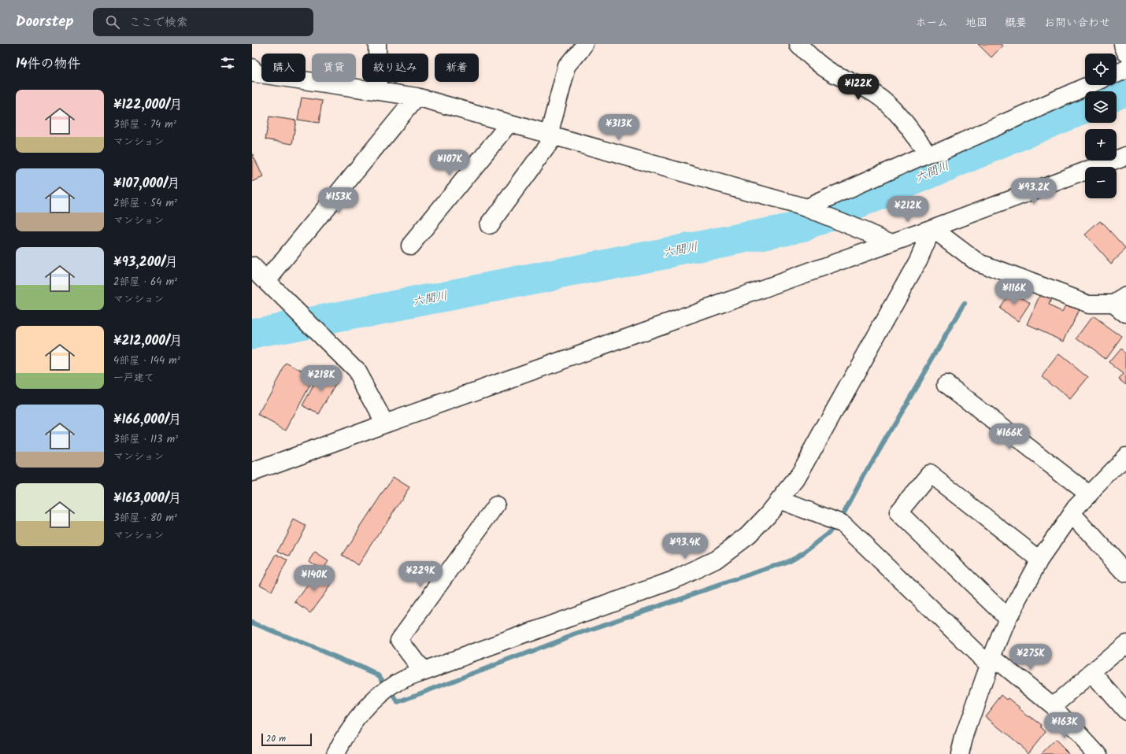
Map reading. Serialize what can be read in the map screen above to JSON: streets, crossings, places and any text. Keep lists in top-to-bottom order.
{
  "water": ["六間川"],
  "scale_bar": "20 m",
  "page": {
    "header": "Doorstep",
    "search": "ここで検索",
    "nav": [
      "ホーム",
      "地図",
      "概要",
      "お問い合わせ"
    ],
    "heading": "14件の物件",
    "map_buttons": ["+", "−"],
    "chip": [
      "購入",
      "賃貸",
      "絞り込み",
      "新着"
    ],
    "price": [
      "¥122K",
      "¥313K",
      "¥107K",
      "¥93.2K",
      "¥153K",
      "¥212K",
      "¥116K",
      "¥218K",
      "¥166K",
      "¥93.4K",
      "¥229K",
      "¥140K",
      "¥275K",
      "¥163K"
    ],
    "list": [
      {
        "name": "¥122,000/月",
        "note": "3部屋 · 74 m² · マンション"
      },
      {
        "name": "¥107,000/月",
        "note": "2部屋 · 54 m² · マンション"
      },
      {
        "name": "¥93,200/月",
        "note": "2部屋 · 64 m² · マンション"
      },
      {
        "name": "¥212,000/月",
        "note": "4部屋 · 144 m² · 一戸建て"
      },
      {
        "name": "¥166,000/月",
        "note": "3部屋 · 113 m² · マンション"
      },
      {
        "name": "¥163,000/月",
        "note": "3部屋 · 80 m² · マンション"
      }
    ],
    "scale": "20 m"
  }
}
